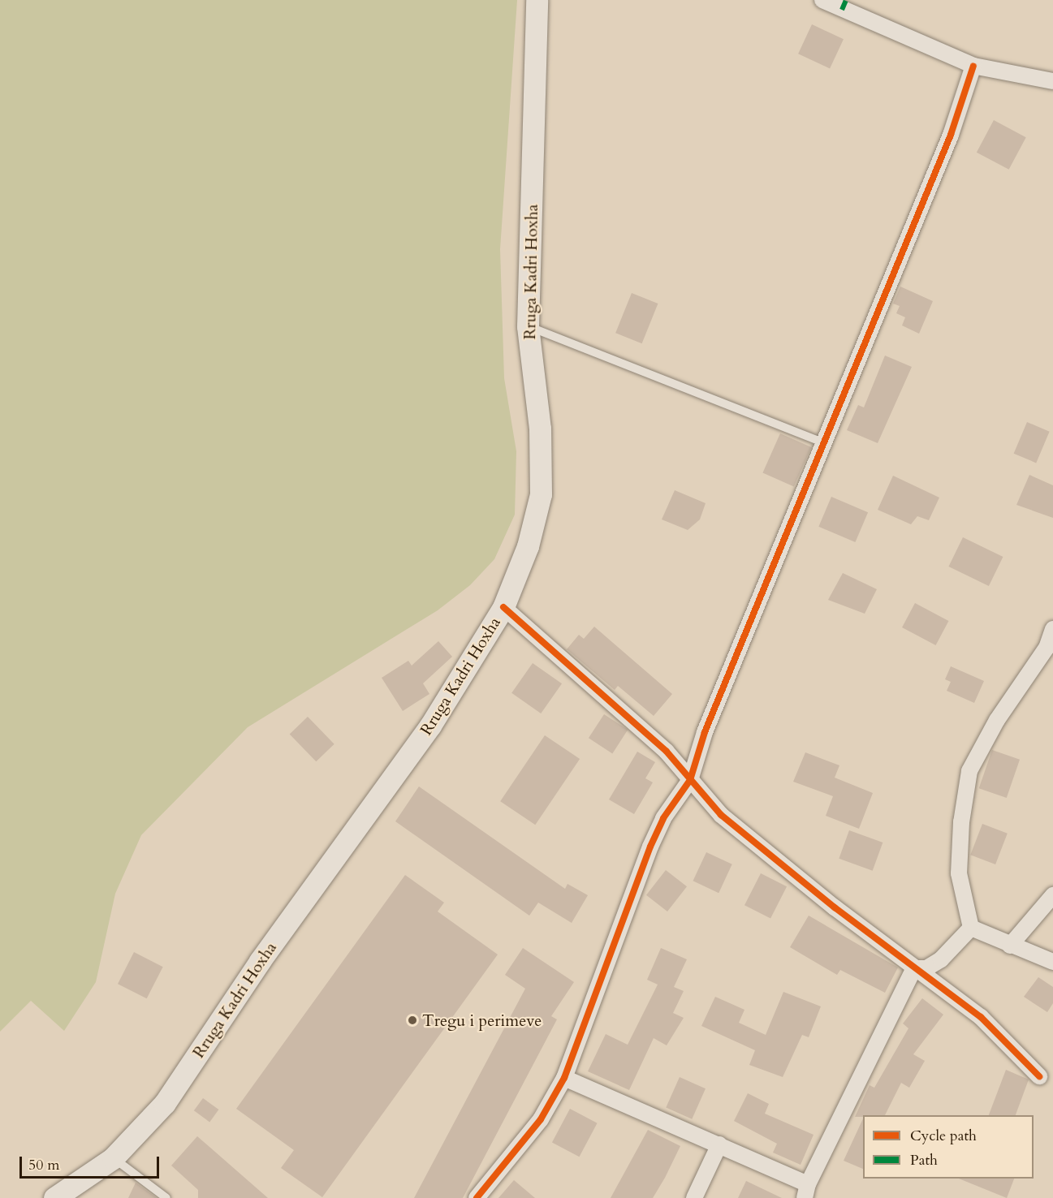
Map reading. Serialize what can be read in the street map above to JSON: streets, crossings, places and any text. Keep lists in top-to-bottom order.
{
  "streets": {
    "main road": ["Rruga Kadri Hoxha"]
  },
  "places": ["Tregu i perimeve"],
  "legend": ["Cycle path", "Path"],
  "scale_bar": "50 m"
}
